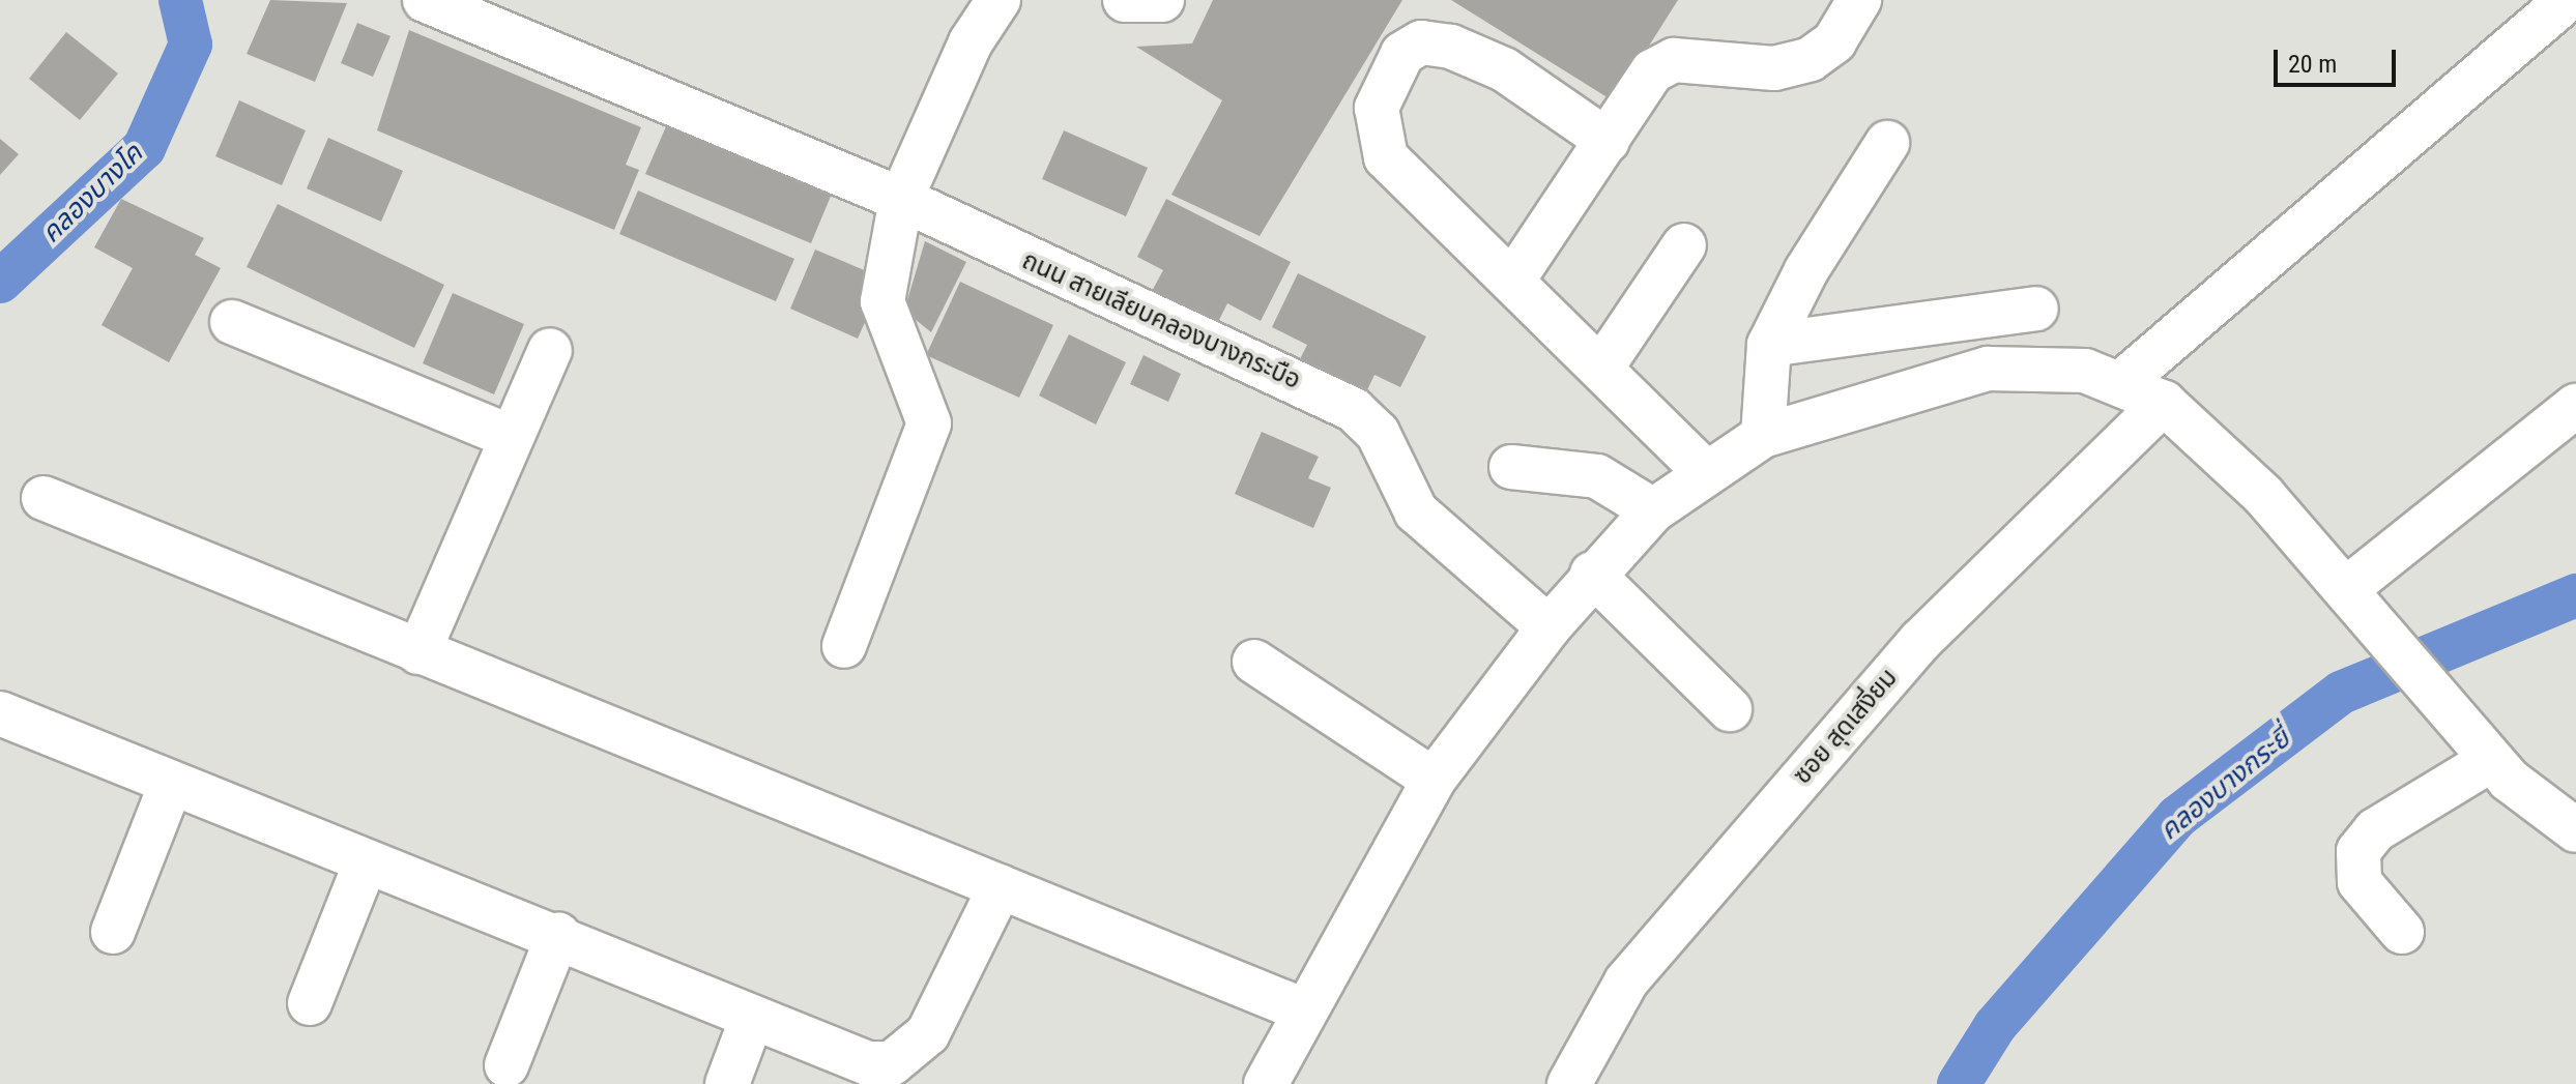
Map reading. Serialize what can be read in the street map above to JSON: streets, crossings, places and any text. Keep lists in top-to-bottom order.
{
  "streets": {
    "street": ["ถนน สายเลียบคลองบางกระบือ", "ซอย สุดเสงี่ยม"]
  },
  "water": ["คลองบางโค", "คลองบางกระยี่"],
  "scale_bar": "20 m"
}
